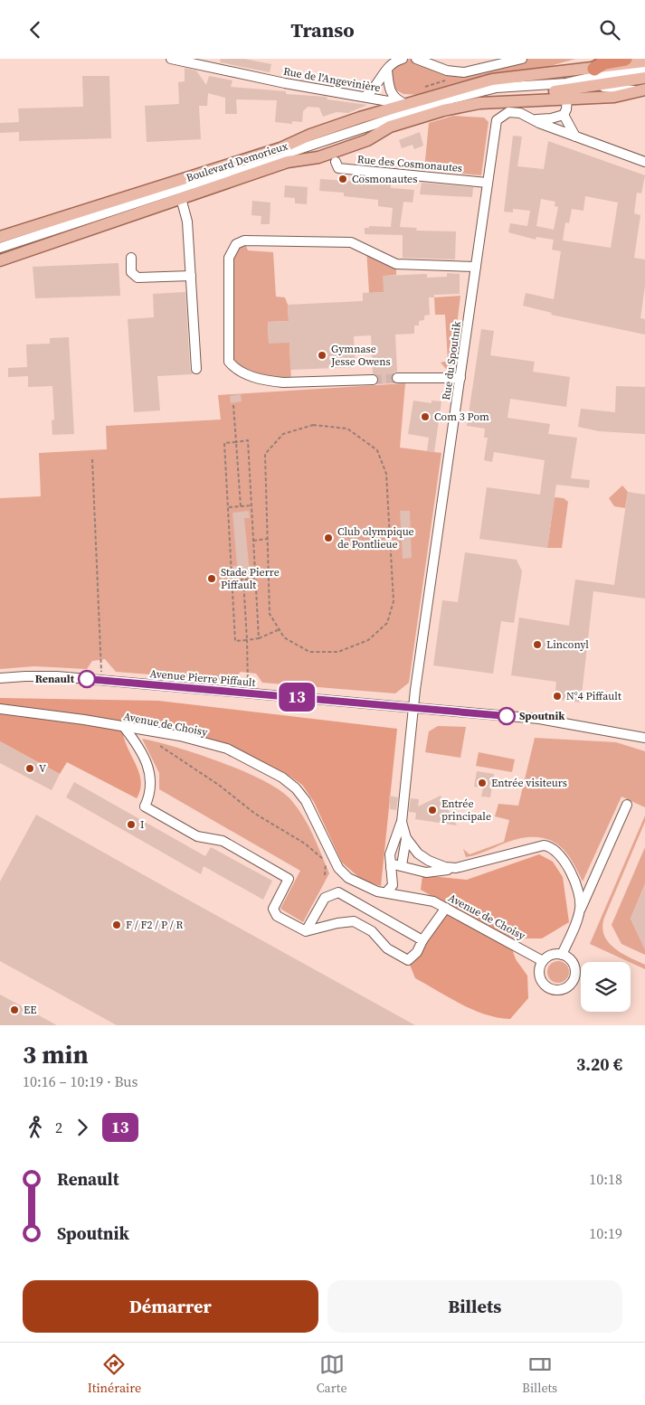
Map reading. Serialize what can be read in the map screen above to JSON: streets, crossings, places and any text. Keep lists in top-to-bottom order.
{
  "streets": {
    "main road": ["Boulevard Demorieux"],
    "street": [
      "Rue de l'Angevinière",
      "Rue des Cosmonautes",
      "Rue du Spoutnik",
      "Avenue Pierre Piffault",
      "Avenue de Choisy"
    ]
  },
  "crossings": [
    ["Rue de l'Angevinière", "Boulevard Demorieux"],
    ["Rue des Cosmonautes", "Rue du Spoutnik"],
    ["Rue du Spoutnik", "Avenue Pierre Piffault"]
  ],
  "places": [
    "Cosmonautes",
    "Gymnase Jesse Owens",
    "Com 3 Pom",
    "Club olympique de Pontlieue",
    "Stade Pierre Piffault",
    "Linconyl",
    "Renault",
    "N°4 Piffault",
    "Spoutnik",
    "V",
    "Entrée visiteurs",
    "Entrée principale",
    "I",
    "F / F2 / P / R",
    "EE"
  ],
  "lines": ["bus line 13"],
  "page": {
    "header": "Transo",
    "on_map": "13",
    "heading": ["3 min", "10:16 – 10:19 · Bus", "3.20 €"],
    "legs": ["2", "13"],
    "list": [
      {
        "name": "Renault",
        "value": "10:18"
      },
      {
        "name": "Spoutnik",
        "value": "10:19"
      }
    ],
    "buttons": ["Démarrer", "Billets"],
    "tabs": ["Itinéraire", "Carte", "Billets"]
  }
}
